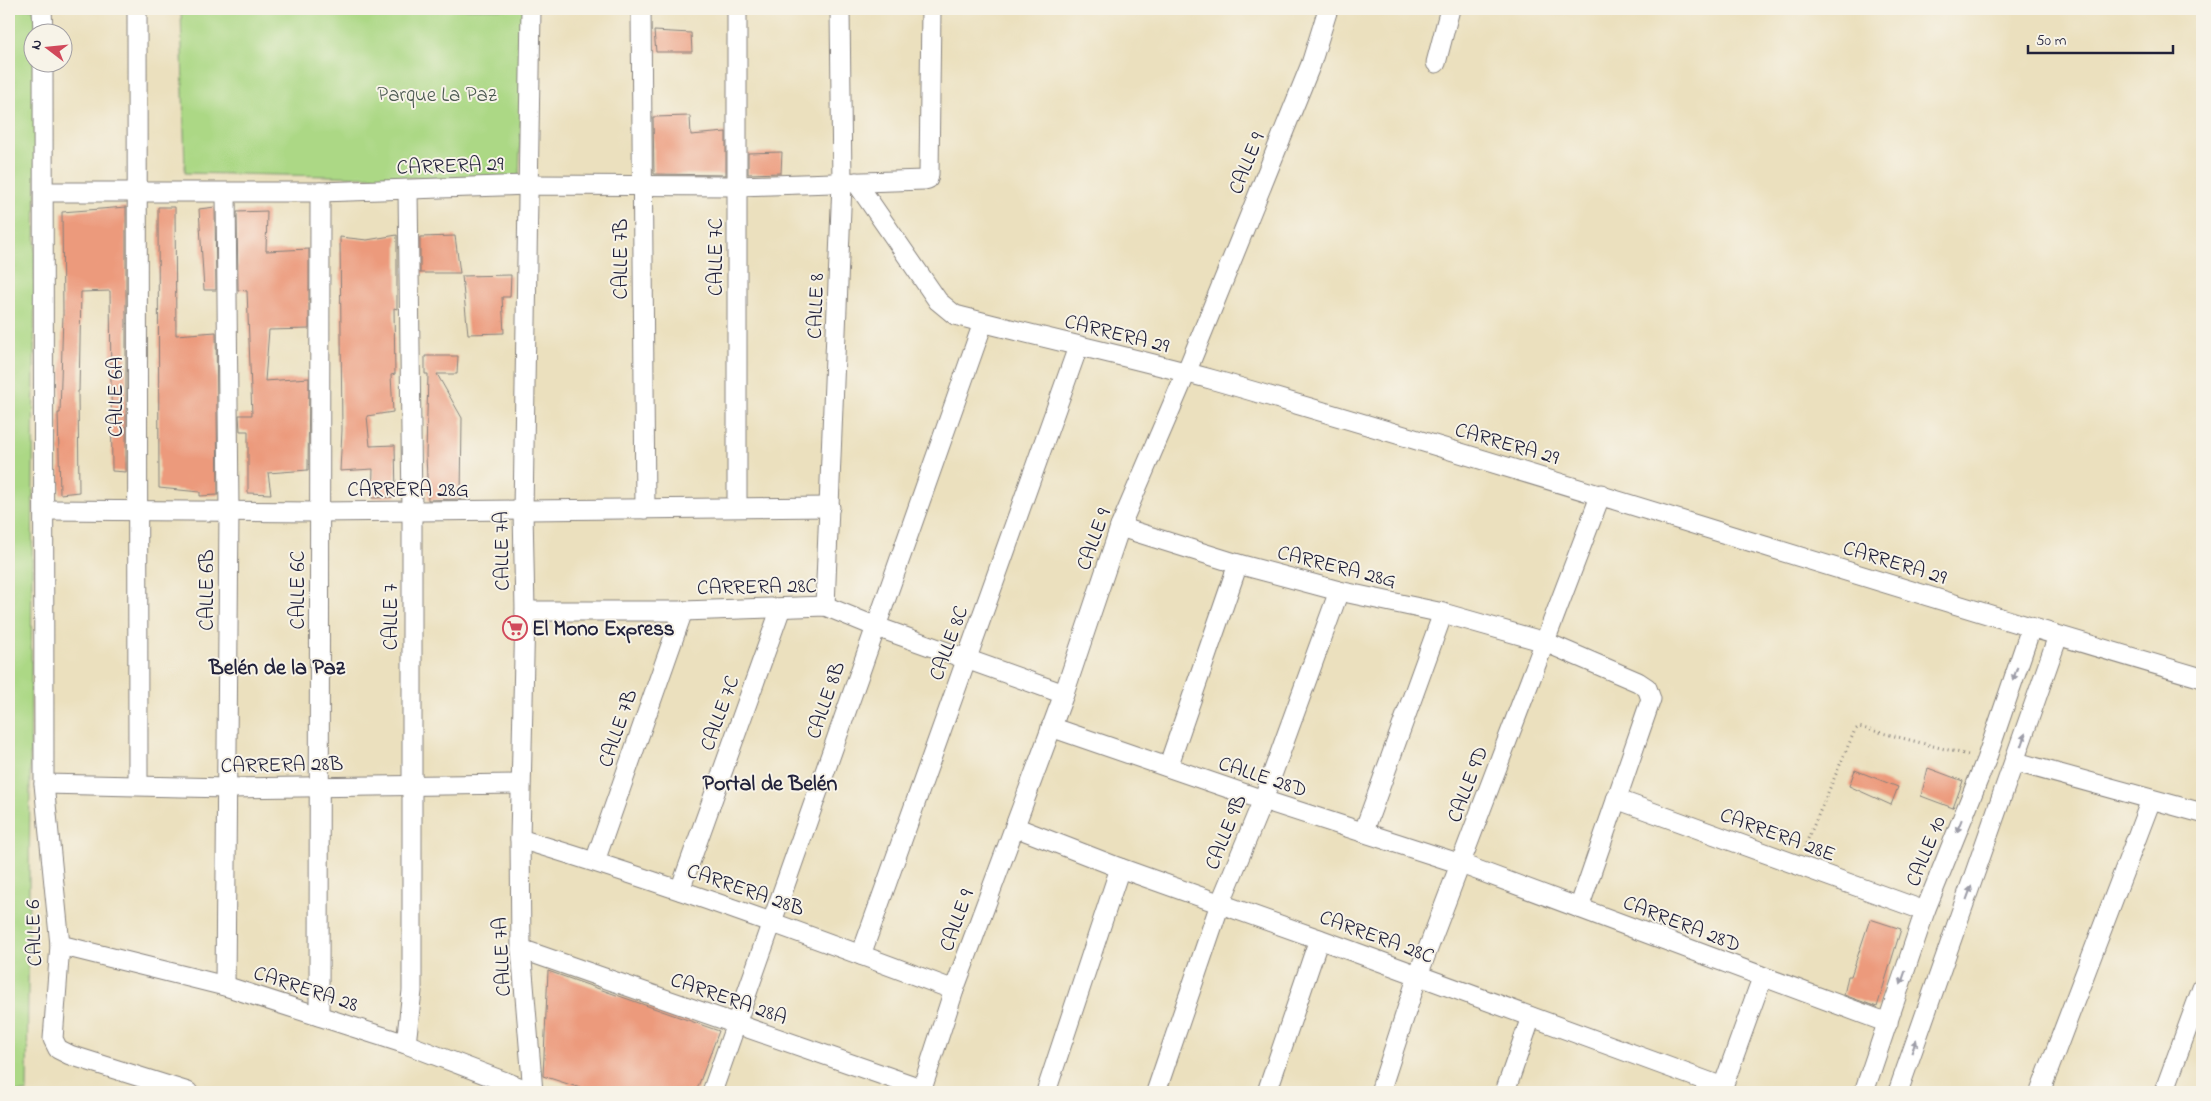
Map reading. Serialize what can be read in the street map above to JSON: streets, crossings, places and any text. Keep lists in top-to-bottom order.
{
  "streets": {
    "street": [
      "CALLE 9",
      "CARRERA 29",
      "CALLE 7C",
      "CALLE 7B",
      "CALLE 8",
      "CALLE 6A",
      "CARRERA 28G",
      "CALLE 7A",
      "CARRERA 28C",
      "CALLE 6B",
      "CALLE 6C",
      "CALLE 7",
      "CALLE 8C",
      "CALLE 8B",
      "CARRERA 28B",
      "CALLE 28D",
      "CALLE 9D",
      "CALLE 9B",
      "CARRERA 28E",
      "CALLE 10",
      "CARRERA 28D",
      "CALLE 6",
      "CARRERA 28",
      "CARRERA 28A"
    ]
  },
  "crossings": [
    ["CALLE 9", "CARRERA 29"],
    ["CALLE 9", "CARRERA 28G"],
    ["CALLE 9", "CARRERA 28C"],
    ["CALLE 9", "CARRERA 28B"],
    ["CALLE 9", "CALLE 28D"],
    ["CALLE 9", "CARRERA 28A"],
    ["CARRERA 29", "CALLE 7C"],
    ["CARRERA 29", "CALLE 7B"],
    ["CARRERA 29", "CALLE 8"],
    ["CARRERA 29", "CALLE 6A"],
    ["CARRERA 29", "CALLE 7A"],
    ["CARRERA 29", "CALLE 6B"],
    ["CARRERA 29", "CALLE 6C"],
    ["CARRERA 29", "CALLE 7"],
    ["CARRERA 29", "CALLE 8C"],
    ["CARRERA 29", "CALLE 8B"],
    ["CARRERA 29", "CALLE 9D"],
    ["CARRERA 29", "CALLE 10"],
    ["CARRERA 29", "CALLE 6"],
    ["CALLE 7C", "CARRERA 28G"],
    ["CALLE 7C", "CARRERA 28C"],
    ["CALLE 7C", "CARRERA 28B"],
    ["CALLE 7B", "CARRERA 28G"],
    ["CALLE 7B", "CARRERA 28C"],
    ["CALLE 7B", "CARRERA 28B"],
    ["CALLE 8", "CARRERA 28G"],
    ["CALLE 8", "CARRERA 28C"],
    ["CALLE 6A", "CARRERA 28G"],
    ["CALLE 6A", "CARRERA 28B"],
    ["CARRERA 28G", "CALLE 7A"],
    ["CARRERA 28G", "CALLE 6B"],
    ["CARRERA 28G", "CALLE 6C"],
    ["CARRERA 28G", "CALLE 7"],
    ["CARRERA 28G", "CALLE 9D"],
    ["CARRERA 28G", "CALLE 9B"],
    ["CARRERA 28G", "CARRERA 28E"],
    ["CARRERA 28G", "CARRERA 28D"],
    ["CARRERA 28G", "CALLE 6"],
    ["CALLE 7A", "CARRERA 28C"],
    ["CALLE 7A", "CARRERA 28B"],
    ["CALLE 7A", "CARRERA 28"],
    ["CALLE 7A", "CARRERA 28A"],
    ["CARRERA 28C", "CALLE 8C"],
    ["CARRERA 28C", "CALLE 8B"],
    ["CARRERA 28C", "CALLE 9D"],
    ["CARRERA 28C", "CALLE 9B"],
    ["CALLE 6B", "CARRERA 28B"],
    ["CALLE 6B", "CARRERA 28"],
    ["CALLE 6C", "CARRERA 28B"],
    ["CALLE 6C", "CARRERA 28"],
    ["CALLE 7", "CARRERA 28B"],
    ["CALLE 7", "CARRERA 28"],
    ["CALLE 8C", "CARRERA 28B"],
    ["CALLE 8B", "CARRERA 28B"],
    ["CALLE 8B", "CARRERA 28A"],
    ["CARRERA 28B", "CALLE 6"],
    ["CALLE 28D", "CALLE 9D"],
    ["CALLE 28D", "CALLE 9B"],
    ["CALLE 28D", "CARRERA 28D"],
    ["CALLE 9D", "CARRERA 28D"],
    ["CARRERA 28E", "CALLE 10"],
    ["CALLE 10", "CARRERA 28D"],
    ["CALLE 6", "CARRERA 28"]
  ],
  "districts": ["Belén de la Paz", "Portal de Belén"],
  "parks": ["Parque La Paz"],
  "places": {
    "supermarket": ["El Mono Express"]
  },
  "scale_bar": "50 m",
  "north": "left"
}
